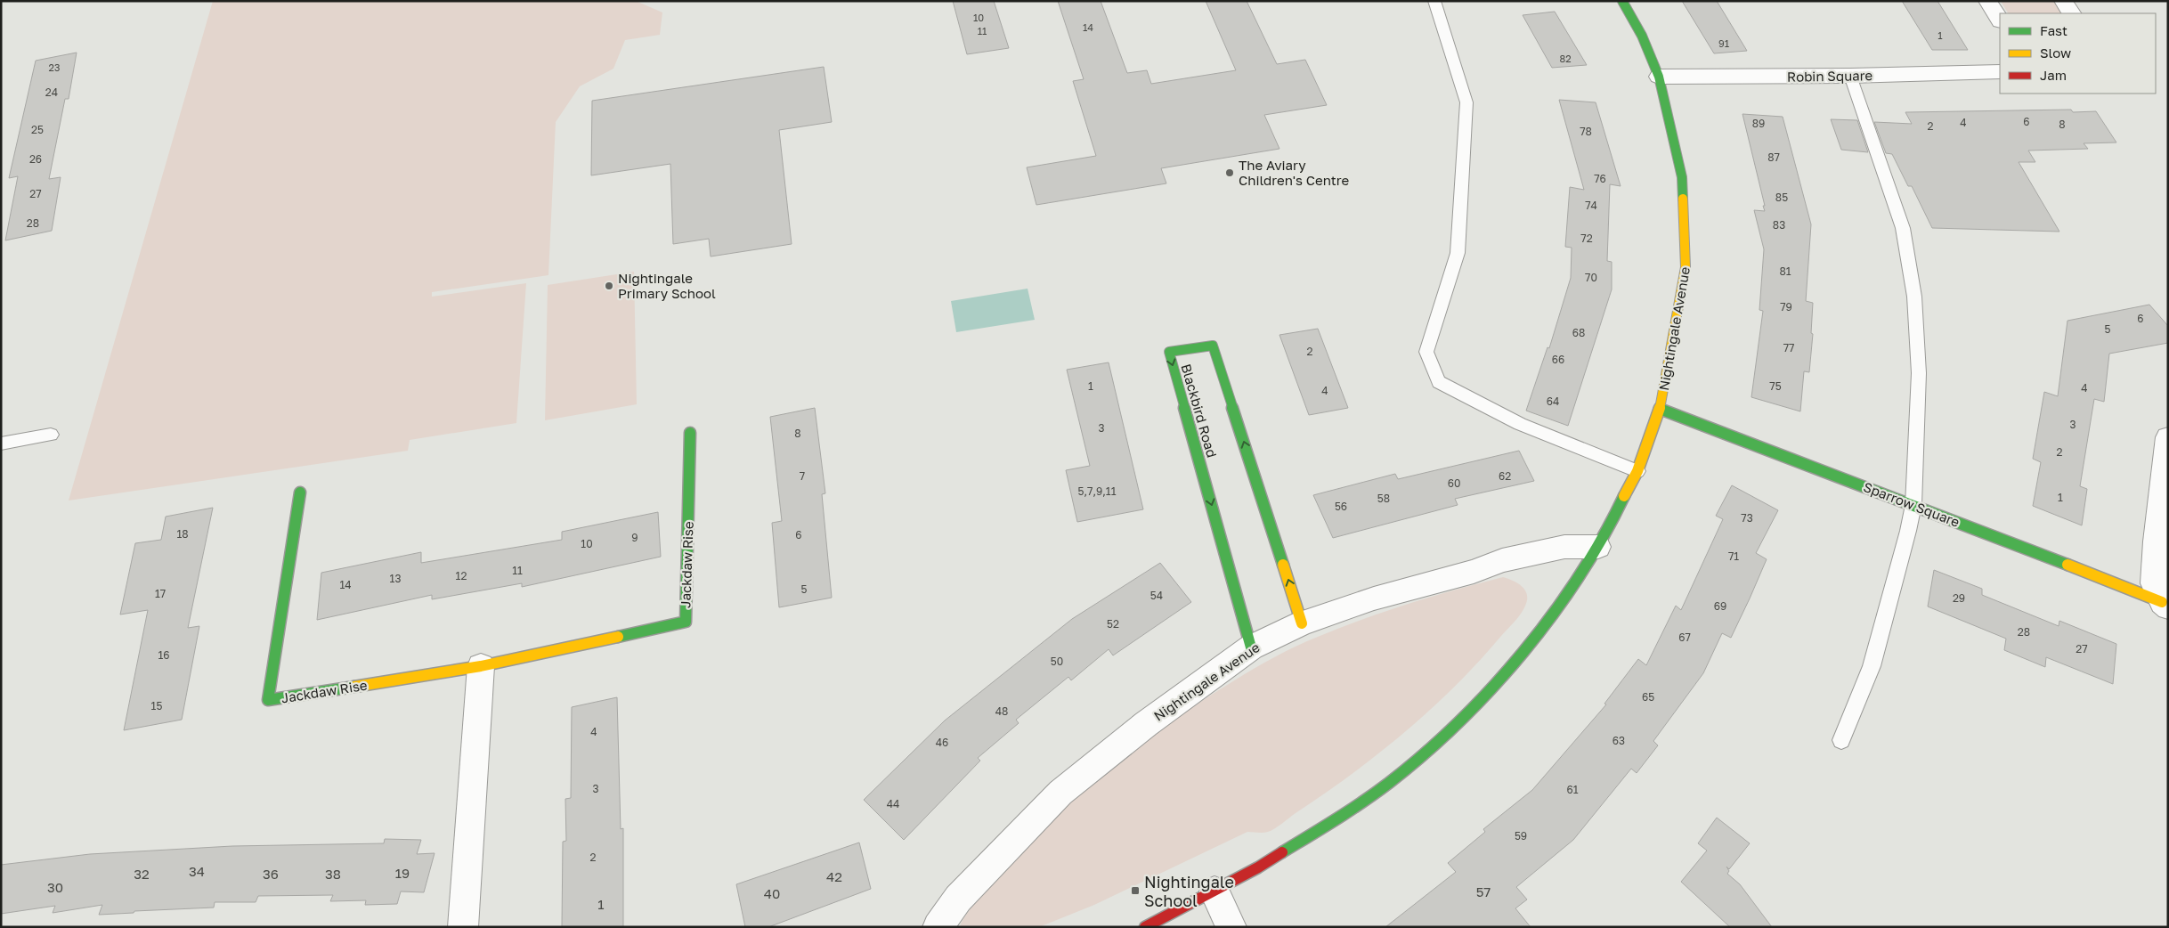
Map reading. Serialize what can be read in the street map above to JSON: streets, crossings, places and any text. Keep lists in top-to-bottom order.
{
  "streets": {
    "street": [
      "Robin Square",
      "Nightingale Avenue",
      "Blackbird Road",
      "Sparrow Square",
      "Jackdaw Rise"
    ]
  },
  "crossings": [
    ["Robin Square", "Nightingale Avenue"],
    ["Nightingale Avenue", "Blackbird Road"],
    ["Nightingale Avenue", "Sparrow Square"]
  ],
  "places": {
    "other": ["The Aviary Children's Centre", "Nightingale Primary School"],
    "transit": ["Nightingale School"]
  },
  "house_numbers": [
    "10",
    "14",
    "11",
    "1",
    "91",
    "82",
    "23",
    "24",
    "6",
    "4",
    "89",
    "8",
    "2",
    "25",
    "78",
    "87",
    "26",
    "76",
    "27",
    "85",
    "74",
    "28",
    "83",
    "72",
    "81",
    "70",
    "79",
    "6",
    "5",
    "68",
    "77",
    "2",
    "66",
    "1",
    "75",
    "4",
    "4",
    "64",
    "3",
    "3",
    "8",
    "2",
    "7",
    "62",
    "60",
    "5,7,9,11",
    "1",
    "58",
    "56",
    "73",
    "18",
    "6",
    "9",
    "10",
    "71",
    "11",
    "12",
    "13",
    "14",
    "5",
    "17",
    "54",
    "29",
    "69",
    "52",
    "28",
    "67",
    "27",
    "16",
    "50",
    "65",
    "15",
    "48",
    "4",
    "63",
    "46",
    "3",
    "61",
    "44",
    "59",
    "2",
    "34",
    "19",
    "32",
    "36",
    "38",
    "42",
    "30",
    "57",
    "40",
    "1"
  ],
  "legend": ["Fast", "Slow", "Jam"]
}
